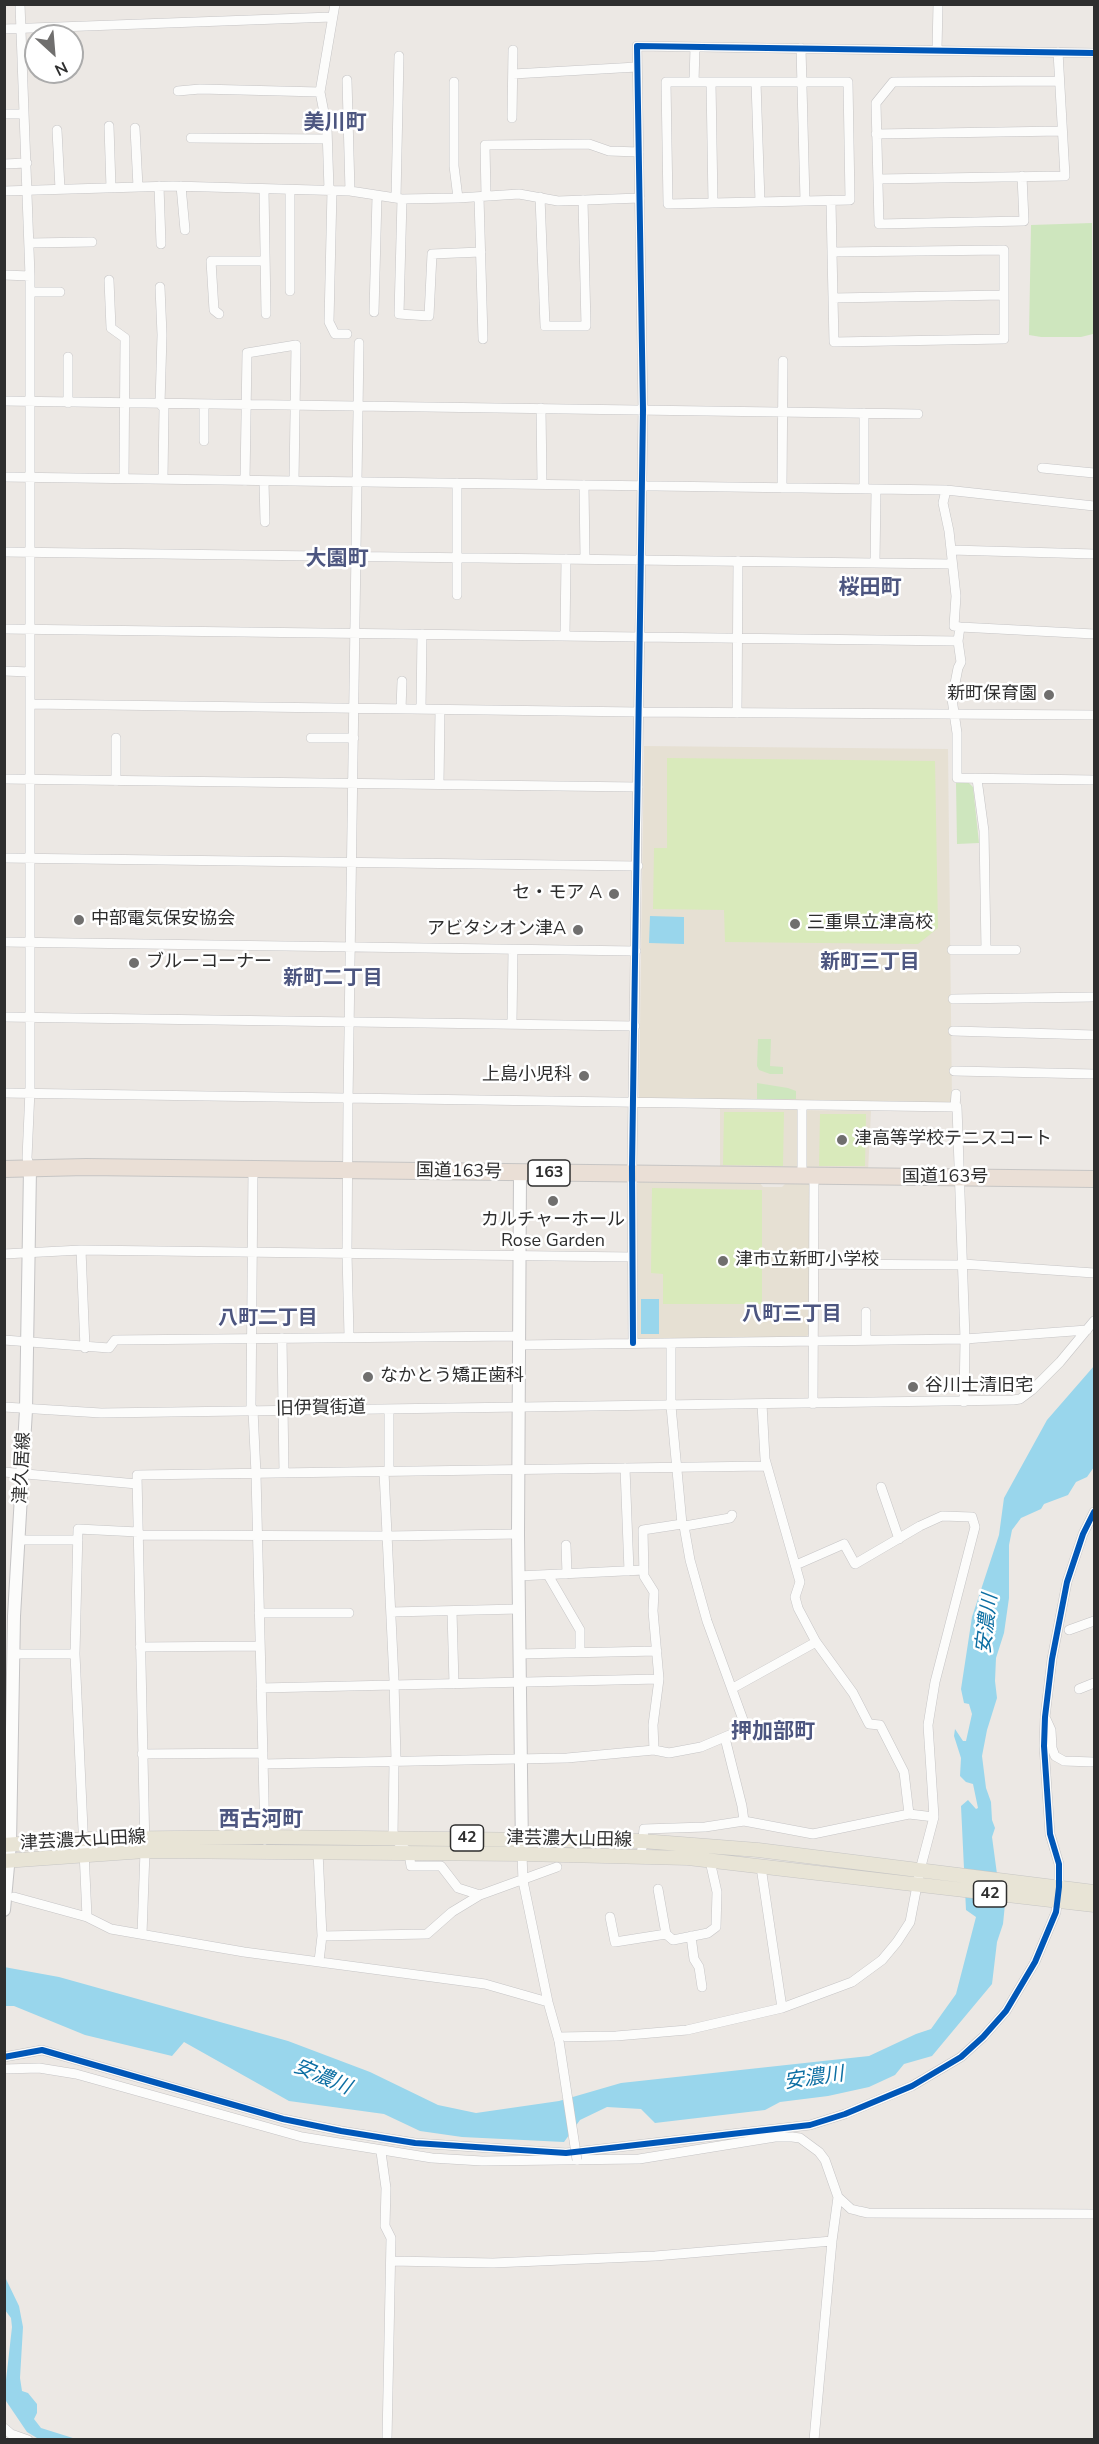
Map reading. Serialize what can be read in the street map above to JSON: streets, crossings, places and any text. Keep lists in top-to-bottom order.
{
  "streets": {
    "highway": ["国道163号", "163"],
    "main road": ["津久居線", "42", "津芸濃大山田線"],
    "street": ["旧伊賀街道"]
  },
  "crossings": [
    ["国道163号", "津久居線"],
    ["旧伊賀街道", "津久居線"],
    ["津久居線", "津芸濃大山田線"]
  ],
  "districts": [
    "美川町",
    "大園町",
    "桜田町",
    "新町三丁目",
    "新町二丁目",
    "八町三丁目",
    "八町二丁目",
    "押加部町",
    "西古河町"
  ],
  "water": ["安濃川"],
  "places": [
    "新町保育園",
    "セ・モア A",
    "中部電気保安協会",
    "三重県立津高校",
    "アビタシオン津A",
    "ブルーコーナー",
    "上島小児科",
    "津高等学校テニスコート",
    "カルチャーホール Rose Garden",
    "津市立新町小学校",
    "なかとう矯正歯科",
    "谷川士清旧宅"
  ],
  "north": "bottom right"
}
